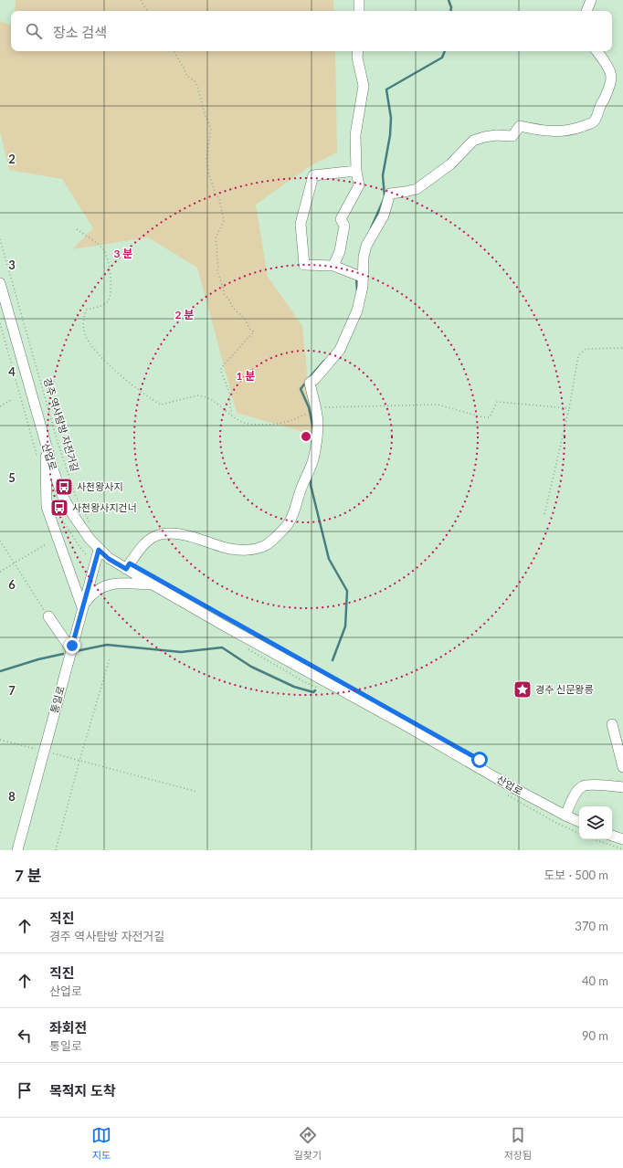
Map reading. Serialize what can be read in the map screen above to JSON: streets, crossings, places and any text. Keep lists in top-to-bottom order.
{
  "streets": {
    "street": ["산업로", "통일로"],
    "path": ["경주 역사탐방 자전거길"]
  },
  "crossings": [
    ["산업로", "통일로"]
  ],
  "places": {
    "bus stop": ["사천왕사지", "사천왕사지건너"],
    "place": ["경주 신문왕릉"]
  },
  "page": {
    "search": "장소 검색",
    "heading": ["7 분", "도보 · 500 m"],
    "list": [
      ["직진", "경주 역사탐방 자전거길", "370 m"],
      ["직진", "산업로", "40 m"],
      ["좌회전", "통일로", "90 m"],
      "목적지 도착"
    ],
    "nav": ["지도", "길찾기", "저장됨"]
  },
  "grid": {
    "rows": [
      "2",
      "3",
      "4",
      "5",
      "6",
      "7",
      "8"
    ]
  },
  "rings": ["3 분", "2 분", "1 분"]
}
